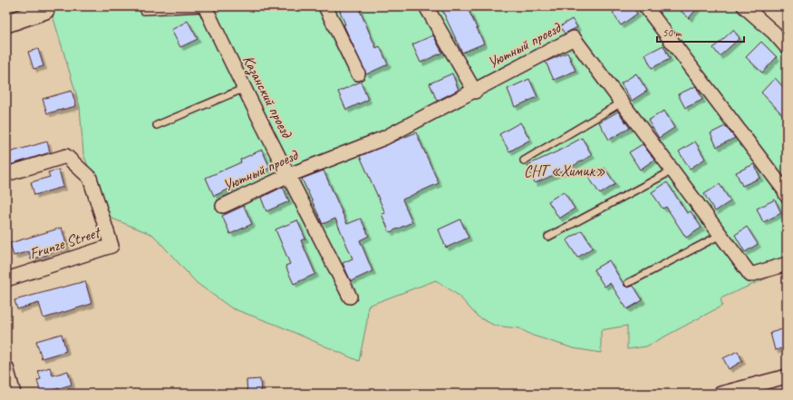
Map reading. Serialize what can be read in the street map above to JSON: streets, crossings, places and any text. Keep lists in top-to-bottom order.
{
  "streets": {
    "street": ["Уютный проезд", "Казанский проезд", "Frunze Street"]
  },
  "crossings": [
    ["Уютный проезд", "Казанский проезд"]
  ],
  "parks": ["СНТ «Химик»"],
  "scale_bar": "50 m"
}
